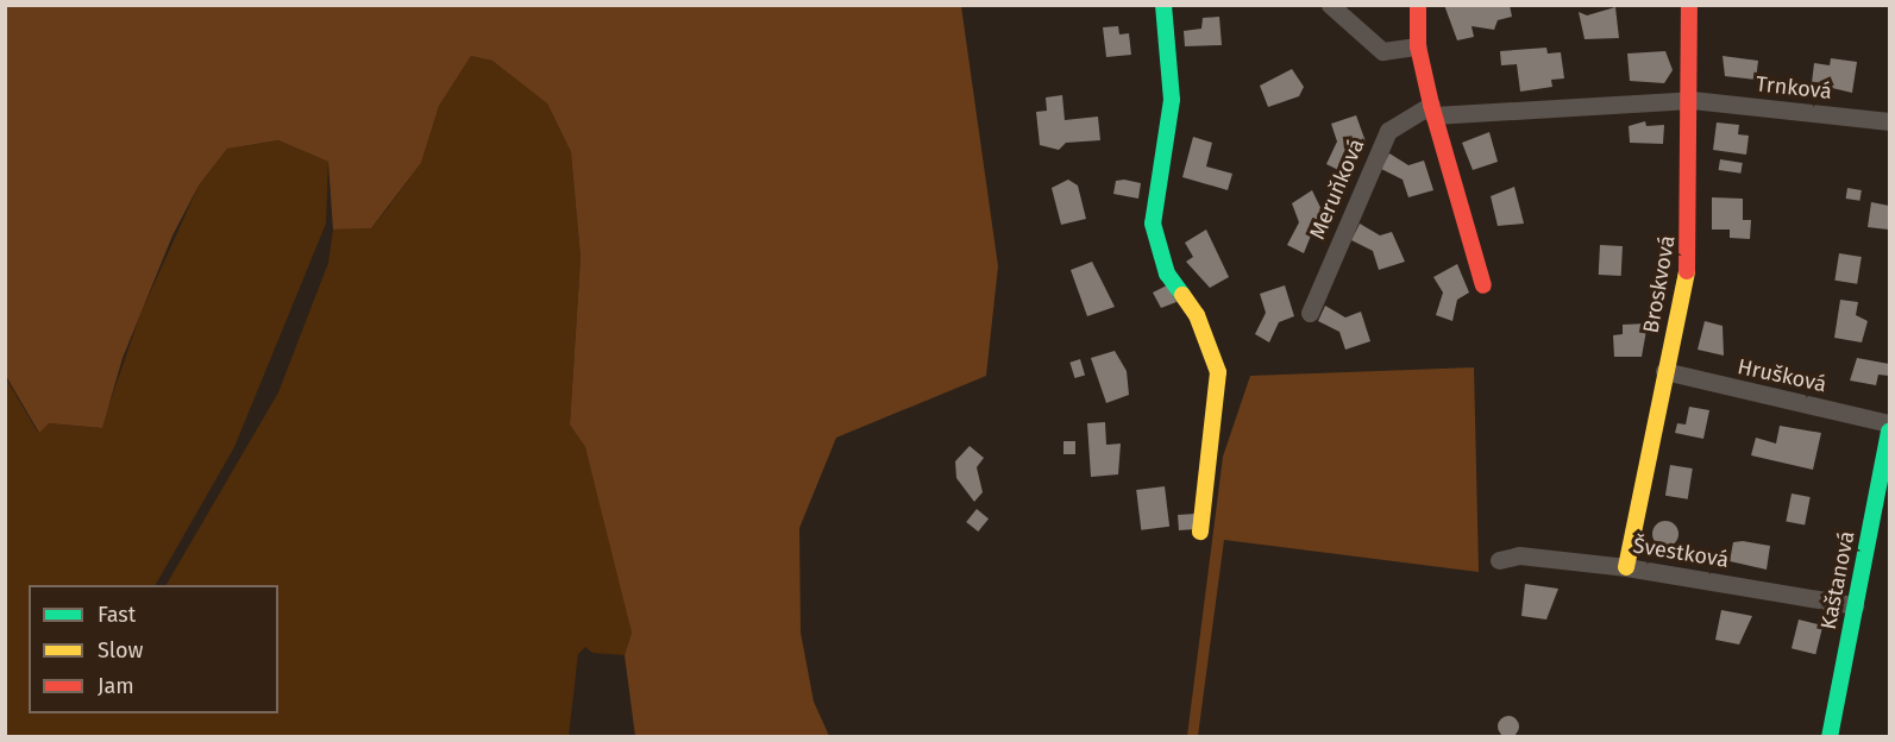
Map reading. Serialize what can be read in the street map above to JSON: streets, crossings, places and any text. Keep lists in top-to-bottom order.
{
  "streets": {
    "street": [
      "Trnková",
      "Meruňková",
      "Broskvová",
      "Hrušková",
      "Švestková",
      "Kaštanová"
    ]
  },
  "crossings": [
    ["Trnková", "Meruňková"],
    ["Trnková", "Broskvová"],
    ["Broskvová", "Hrušková"],
    ["Broskvová", "Švestková"],
    ["Švestková", "Kaštanová"]
  ],
  "legend": ["Fast", "Slow", "Jam"]
}
